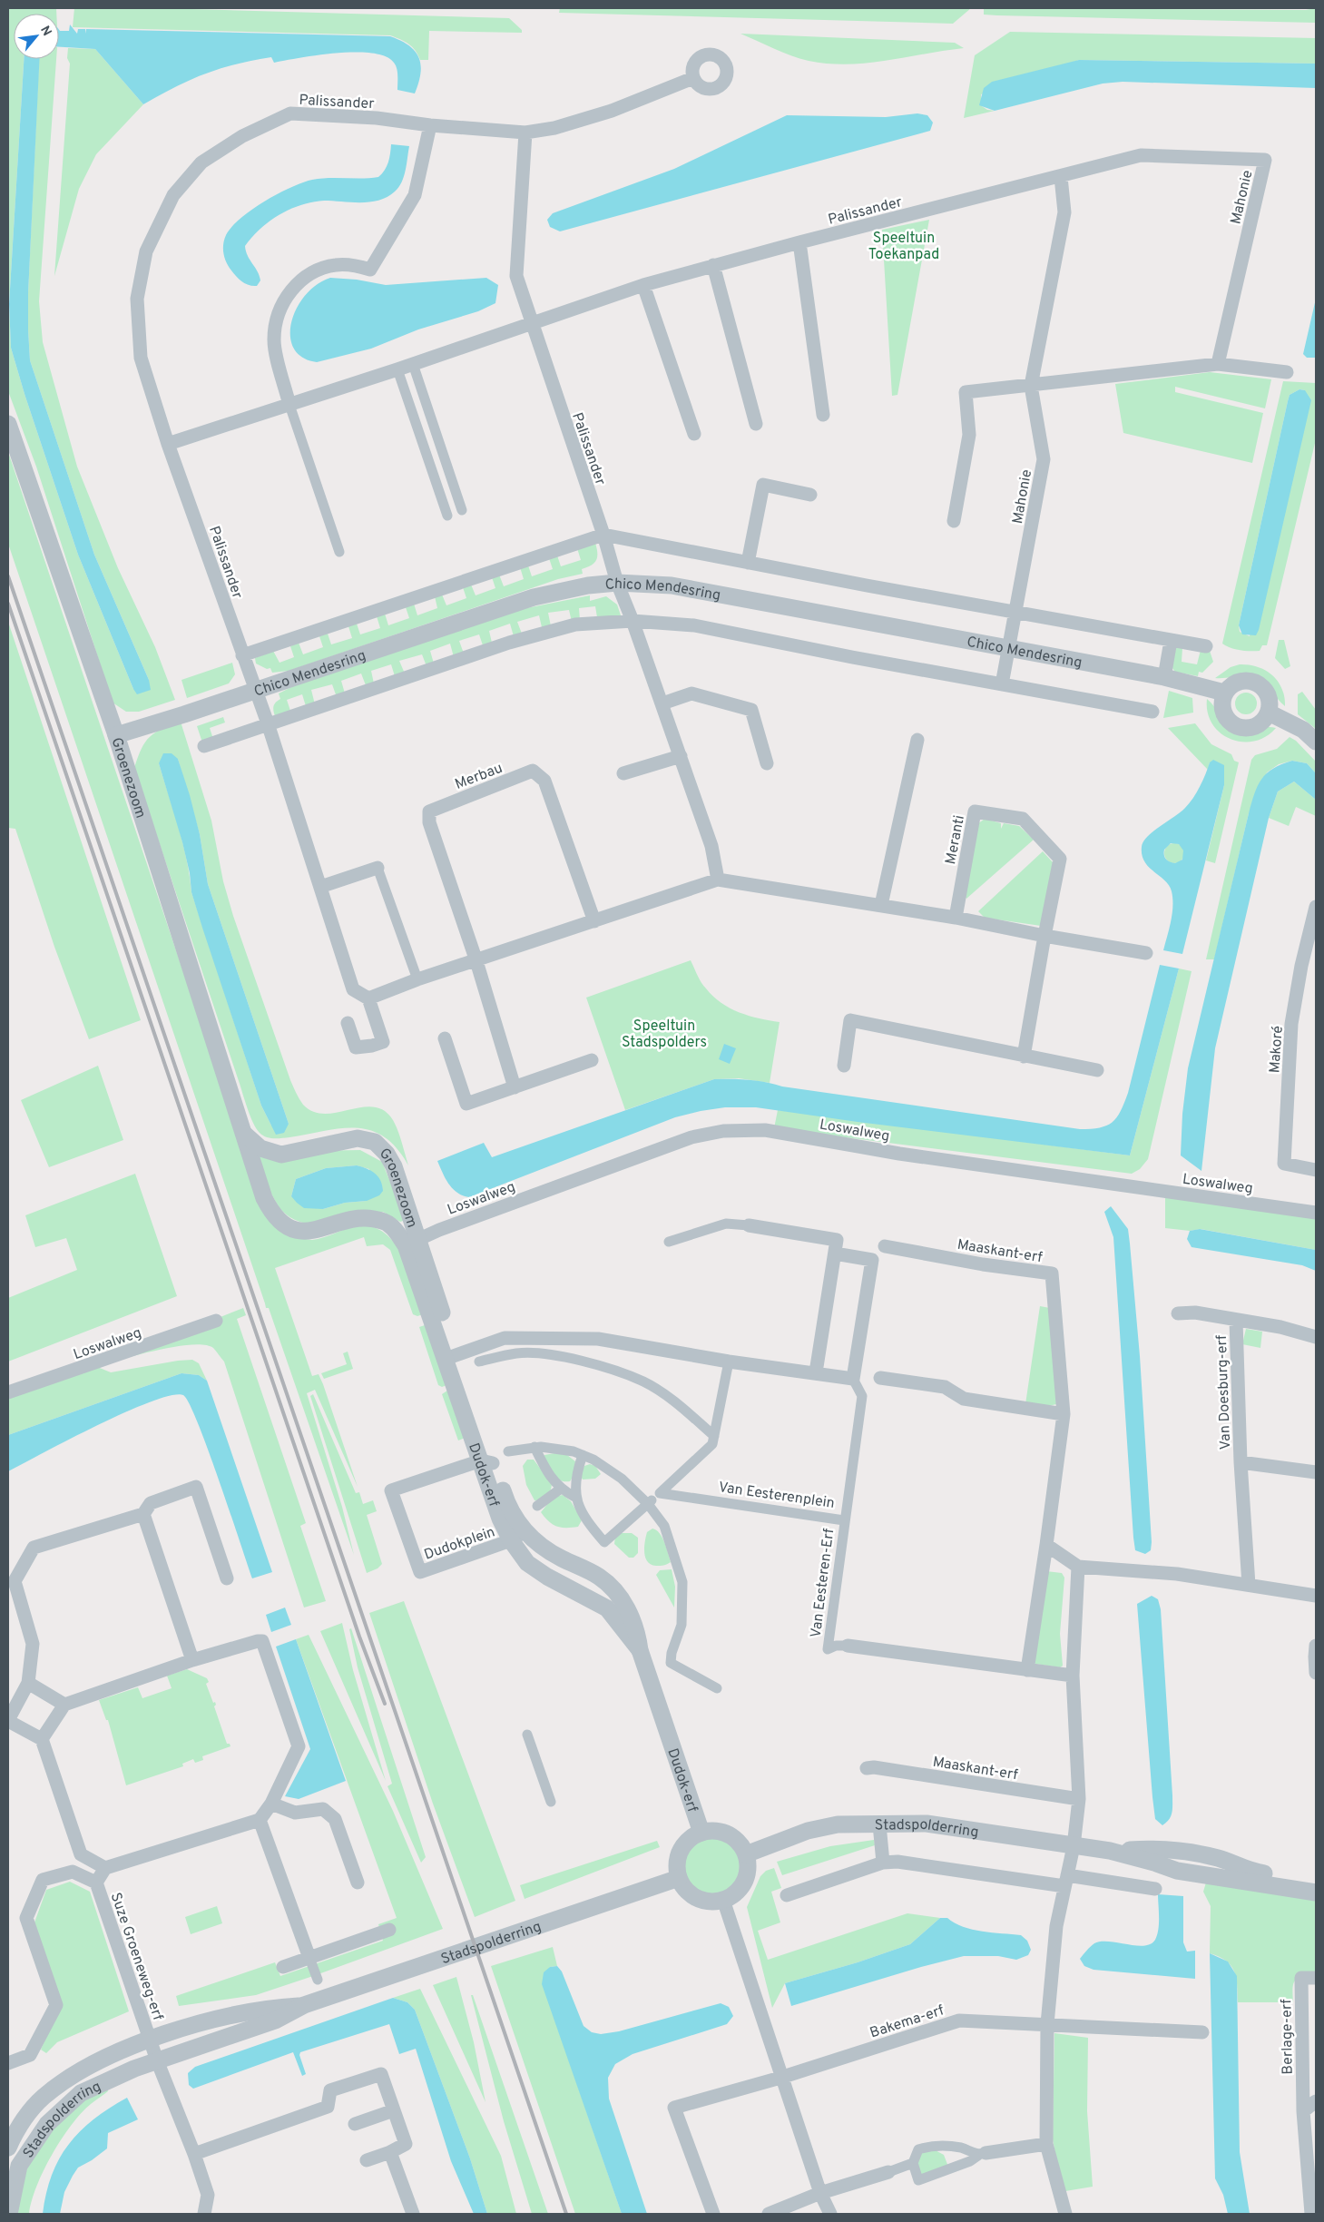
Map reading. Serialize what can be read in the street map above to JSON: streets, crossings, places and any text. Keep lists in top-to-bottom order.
{
  "streets": {
    "street": [
      "Palissander",
      "Mahonie",
      "Chico Mendesring",
      "Merbau",
      "Groenezoom",
      "Meranti",
      "Makoré",
      "Loswalweg",
      "Maaskant-erf",
      "Van Doesburg-erf",
      "Dudok-erf",
      "Van Eesterenplein",
      "Dudokplein",
      "Van Eesteren-Erf",
      "Stadspolderring",
      "Suze Groeneweg-erf",
      "Bakema-erf",
      "Berlage-erf"
    ]
  },
  "crossings": [
    ["Palissander", "Mahonie"],
    ["Palissander", "Chico Mendesring"],
    ["Mahonie", "Chico Mendesring"],
    ["Chico Mendesring", "Groenezoom"],
    ["Groenezoom", "Loswalweg"],
    ["Groenezoom", "Dudok-erf"],
    ["Loswalweg", "Dudok-erf"],
    ["Dudok-erf", "Dudokplein"],
    ["Dudok-erf", "Stadspolderring"],
    ["Van Eesterenplein", "Van Eesteren-Erf"],
    ["Stadspolderring", "Suze Groeneweg-erf"]
  ],
  "parks": ["Speeltuin Toekanpad", "Speeltuin Stadspolders"],
  "north": "top right"
}
